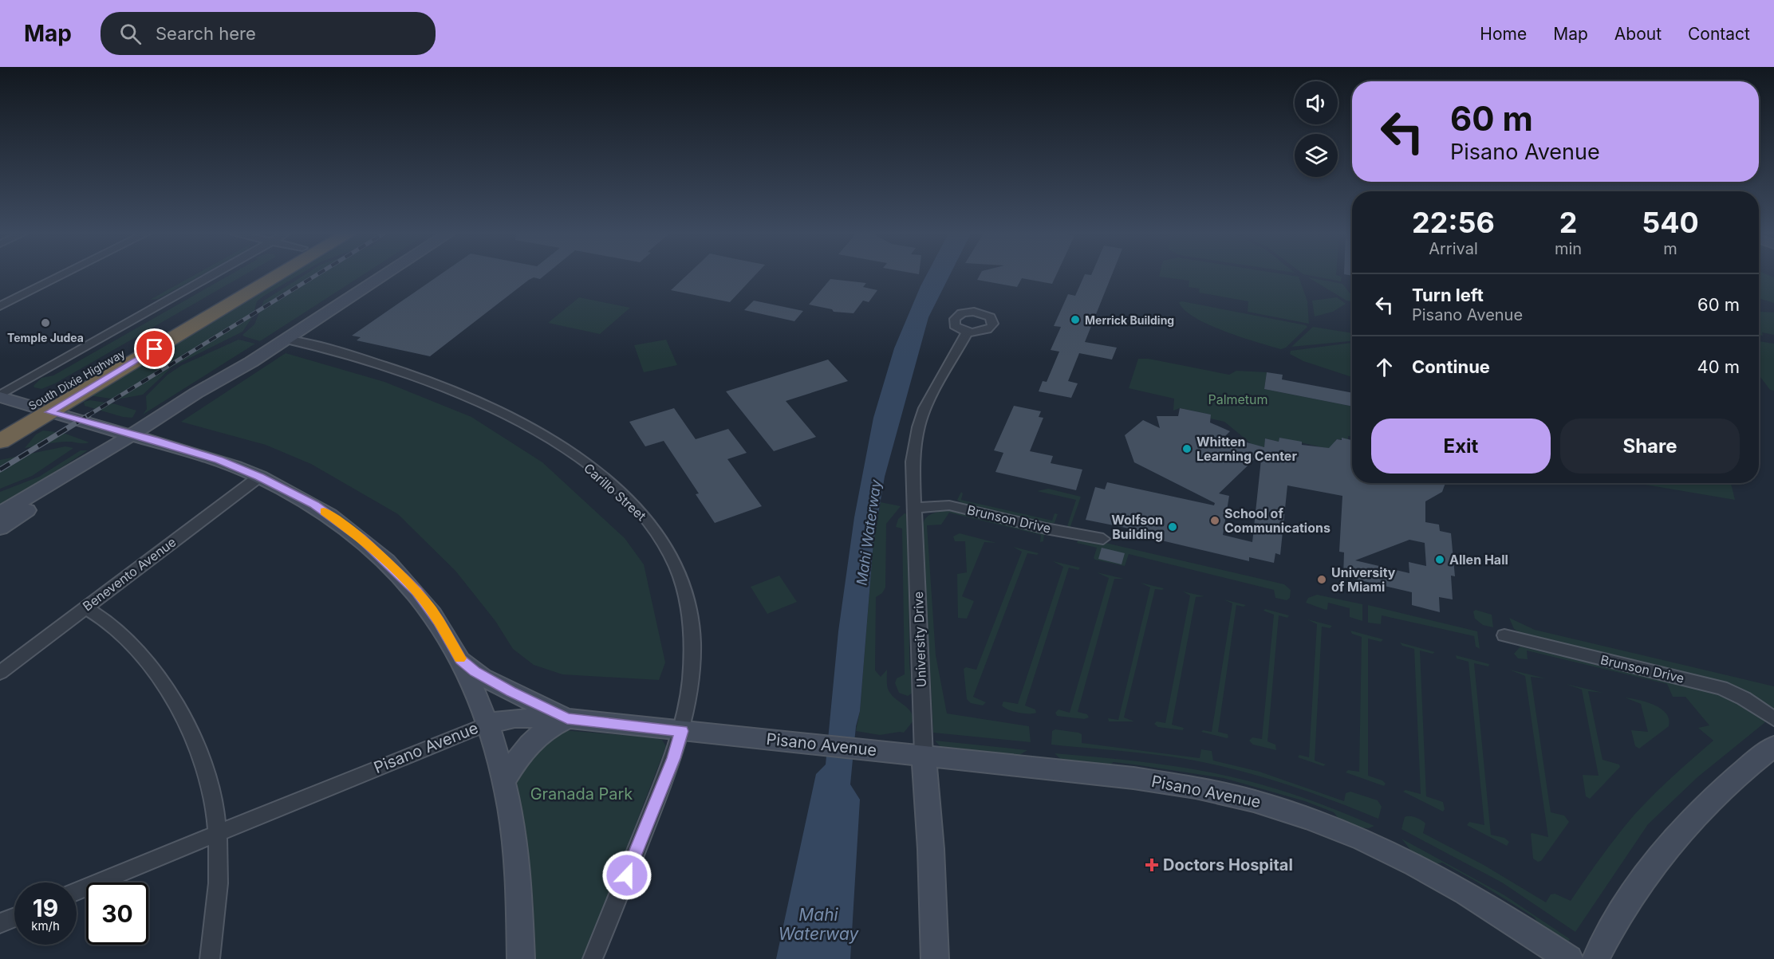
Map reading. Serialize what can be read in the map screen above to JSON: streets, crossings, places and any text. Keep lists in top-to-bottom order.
{
  "streets": {
    "highway": ["South Dixie Highway"],
    "street": [
      "Carillo Street",
      "Brunson Drive",
      "Benevento Avenue",
      "University Drive",
      "Pisano Avenue"
    ]
  },
  "crossings": [
    ["Carillo Street", "Pisano Avenue"],
    ["Brunson Drive", "University Drive"],
    ["University Drive", "Pisano Avenue"]
  ],
  "water": ["Mahi Waterway"],
  "parks": ["Palmetum", "Granada Park"],
  "places": {
    "other": [
      "Merrick Building",
      "Temple Judea",
      "Whitten Learning Center",
      "School of Communications",
      "Wolfson Building",
      "Allen Hall",
      "University of Miami"
    ],
    "health": ["Doctors Hospital"]
  },
  "page": {
    "header": "Map",
    "search": "Search here",
    "nav": [
      "Home",
      "Map",
      "About",
      "Contact"
    ],
    "turn": ["60 m", "Pisano Avenue"],
    "eta": [
      "22:56",
      "Arrival",
      "2",
      "min",
      "540",
      "m"
    ],
    "list": [
      {
        "name": "Turn left",
        "note": "Pisano Avenue",
        "value": "60 m"
      },
      {
        "name": "Continue",
        "value": "40 m"
      }
    ],
    "buttons": ["Exit", "Share"],
    "speed": "19 km/h",
    "limit": "30"
  }
}
